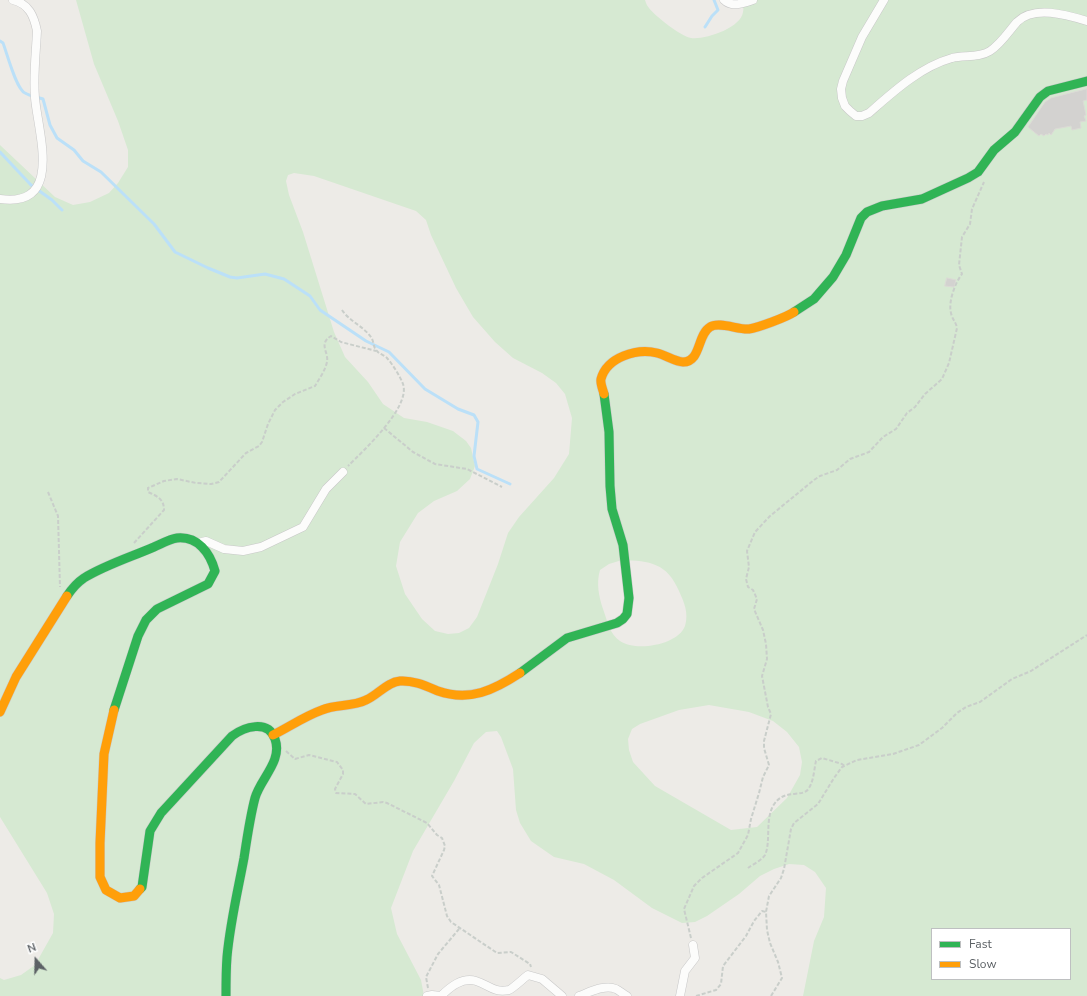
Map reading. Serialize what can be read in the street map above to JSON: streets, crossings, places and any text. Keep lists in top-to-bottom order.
{
  "legend": ["Fast", "Slow"],
  "north": "top"
}
